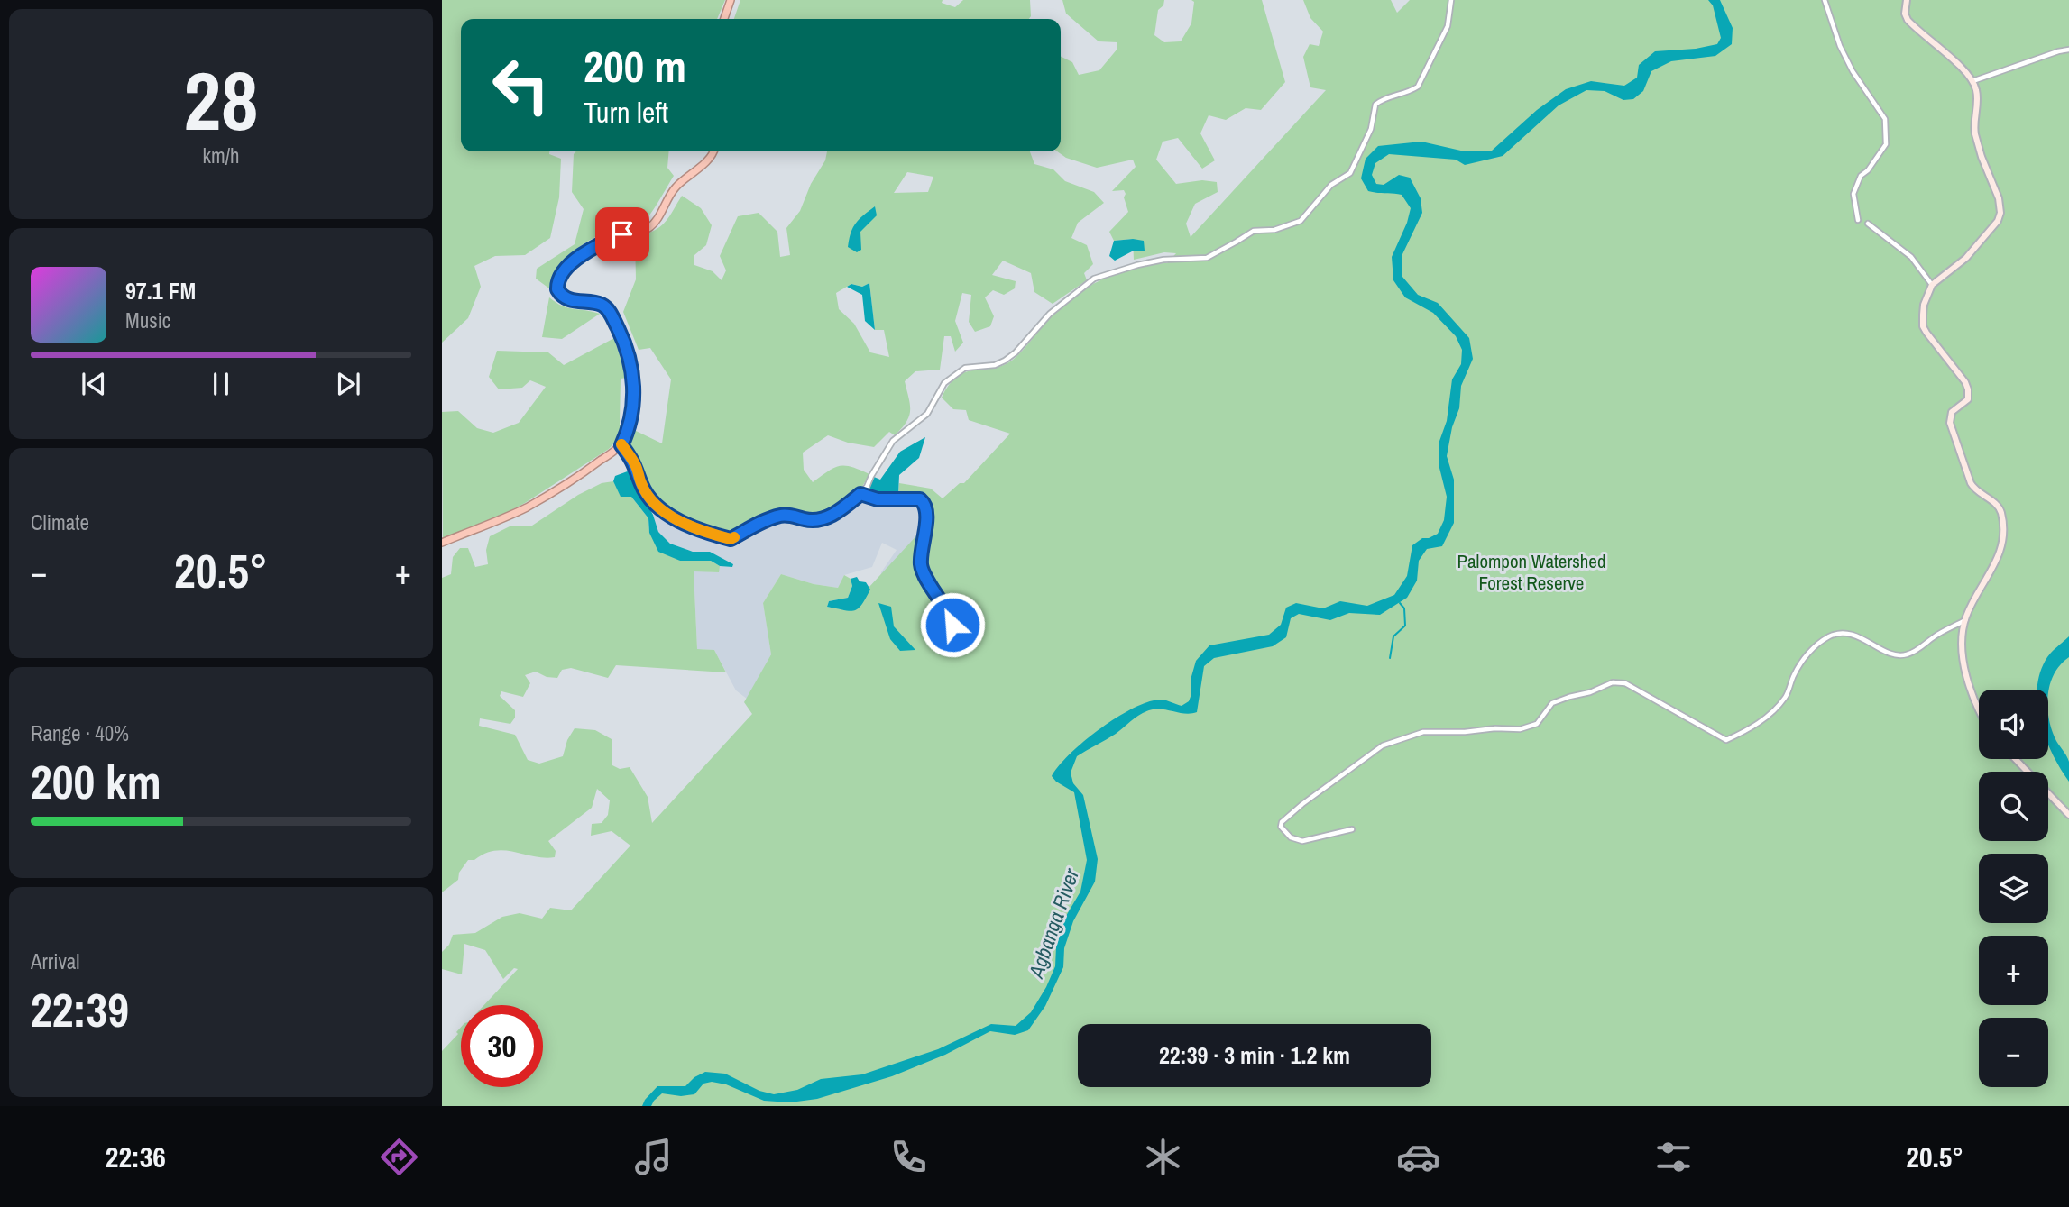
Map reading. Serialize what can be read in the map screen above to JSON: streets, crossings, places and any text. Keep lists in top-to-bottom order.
{
  "water": ["Agbanga River"],
  "parks": ["Palompon Watershed Forest Reserve"],
  "page": {
    "tile": [
      ["28", "km/h"],
      "Climate",
      ["Range · 40%", "200 km"],
      ["Arrival", "22:39"]
    ],
    "turn": ["200 m", "Turn left"],
    "song": ["97.1 FM", "Music"],
    "heat": ["−", "20.5°", "+"],
    "map_buttons": ["+", "−"],
    "limit": "30",
    "trip": "22:39 · 3 min · 1.2 km",
    "tabs": ["22:36", "20.5°"]
  }
}
